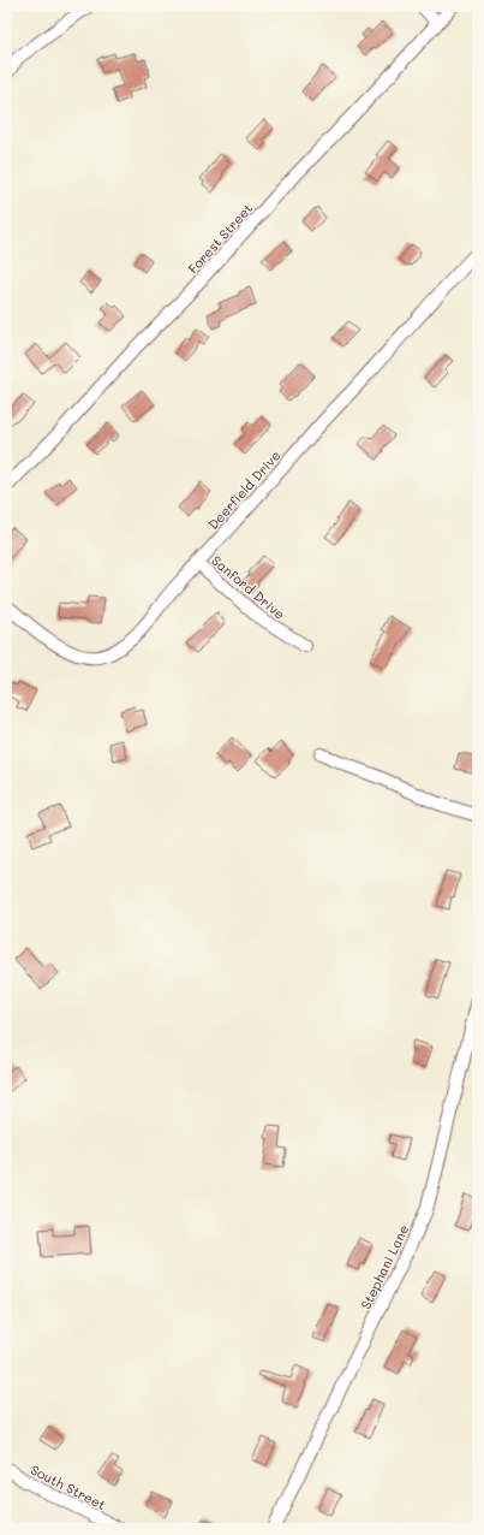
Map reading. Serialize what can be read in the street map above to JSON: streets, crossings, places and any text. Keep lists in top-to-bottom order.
{
  "streets": {
    "street": [
      "Forest Street",
      "Deerfield Drive",
      "Sanford Drive",
      "Stephani Lane",
      "South Street"
    ]
  },
  "crossings": [
    ["Deerfield Drive", "Sanford Drive"]
  ]
}
